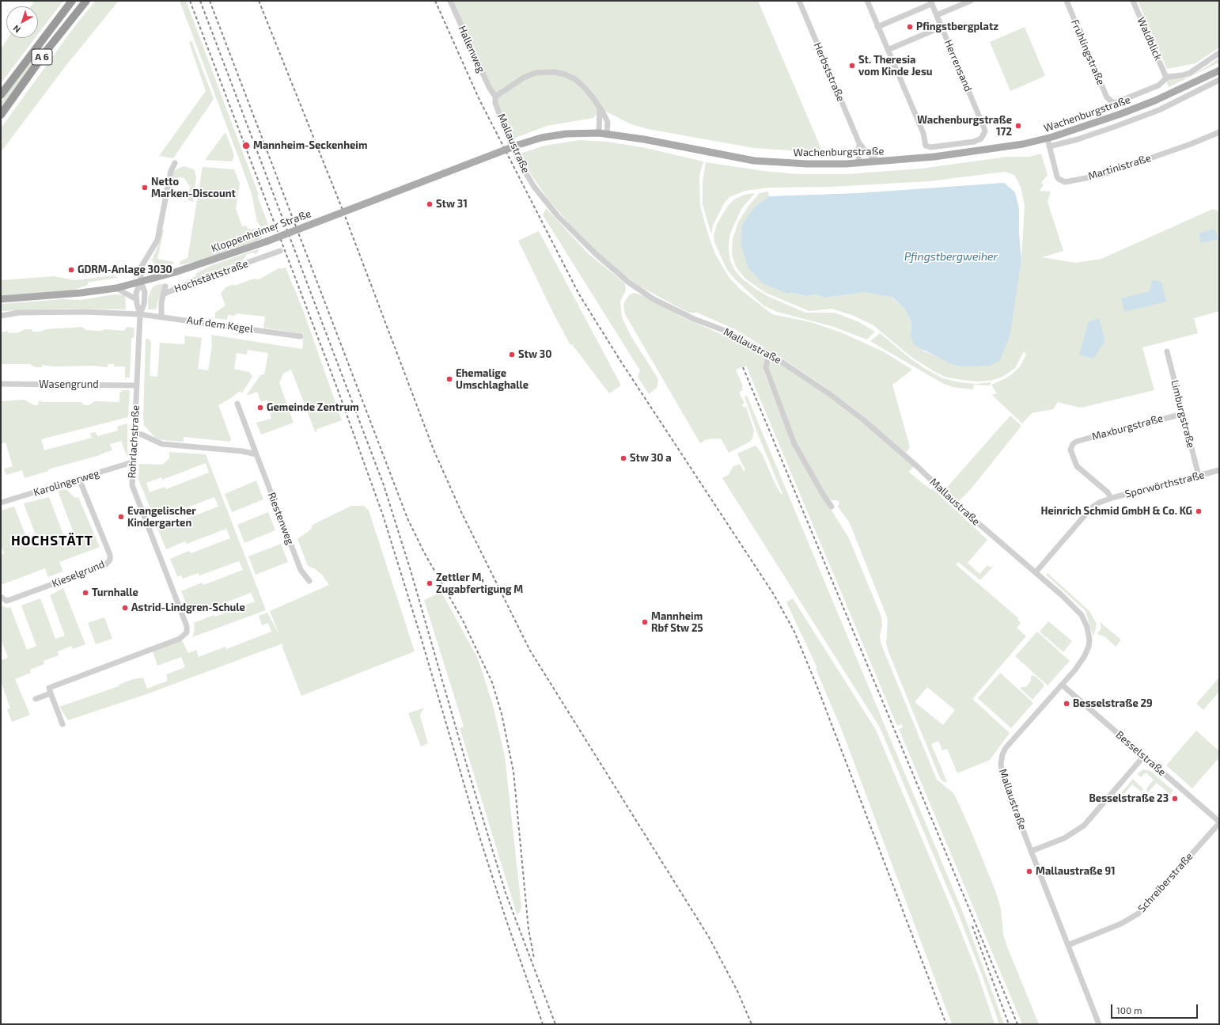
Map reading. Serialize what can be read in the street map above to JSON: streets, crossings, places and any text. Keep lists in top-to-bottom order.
{
  "streets": {
    "highway": ["A 6"],
    "main road": ["Wachenburgstraße", "Kloppenheimer Straße"],
    "street": [
      "Waldblick",
      "Hallenweg",
      "Frühlingstraße",
      "Herrensand",
      "Herbststraße",
      "Mallaustraße",
      "Martinistraße",
      "Hochstättstraße",
      "Auf dem Kegel",
      "Wasengrund",
      "Limburgstraße",
      "Maxburgstraße",
      "Rohrlachstraße",
      "Karolingerweg",
      "Sporwörthstraße",
      "Riestenweg",
      "Kieselgrund",
      "Besselstraße",
      "Schreiberstraße"
    ]
  },
  "crossings": [
    ["Waldblick", "Wachenburgstraße"],
    ["Hallenweg", "Mallaustraße"],
    ["Frühlingstraße", "Wachenburgstraße"],
    ["Herbststraße", "Wachenburgstraße"],
    ["Wachenburgstraße", "Martinistraße"],
    ["Wachenburgstraße", "Kloppenheimer Straße"],
    ["Mallaustraße", "Sporwörthstraße"],
    ["Mallaustraße", "Besselstraße"],
    ["Mallaustraße", "Schreiberstraße"],
    ["Kloppenheimer Straße", "Rohrlachstraße"],
    ["Hochstättstraße", "Auf dem Kegel"],
    ["Auf dem Kegel", "Rohrlachstraße"],
    ["Wasengrund", "Rohrlachstraße"],
    ["Limburgstraße", "Maxburgstraße"],
    ["Limburgstraße", "Sporwörthstraße"],
    ["Maxburgstraße", "Sporwörthstraße"],
    ["Rohrlachstraße", "Karolingerweg"],
    ["Karolingerweg", "Kieselgrund"],
    ["Besselstraße", "Schreiberstraße"]
  ],
  "districts": ["HOCHSTÄTT"],
  "water": ["Pfingstbergweiher"],
  "places": [
    "Pfingstbergplatz",
    "St. Theresia vom Kinde Jesu",
    "Wachenburgstraße 172",
    "Mannheim-Seckenheim",
    "Netto Marken-Discount",
    "Stw 31",
    "GDRM-Anlage 3030",
    "Stw 30",
    "Ehemalige Umschlaghalle",
    "Gemeinde Zentrum",
    "Stw 30 a",
    "Heinrich Schmid GmbH & Co. KG",
    "Evangelischer Kindergarten",
    "Zettler M, Zugabfertigung M",
    "Turnhalle",
    "Astrid-Lindgren-Schule",
    "Mannheim Rbf Stw 25",
    "Besselstraße 29",
    "Besselstraße 23",
    "Mallaustraße 91"
  ],
  "scale_bar": "100 m",
  "north": "bottom left"
}
